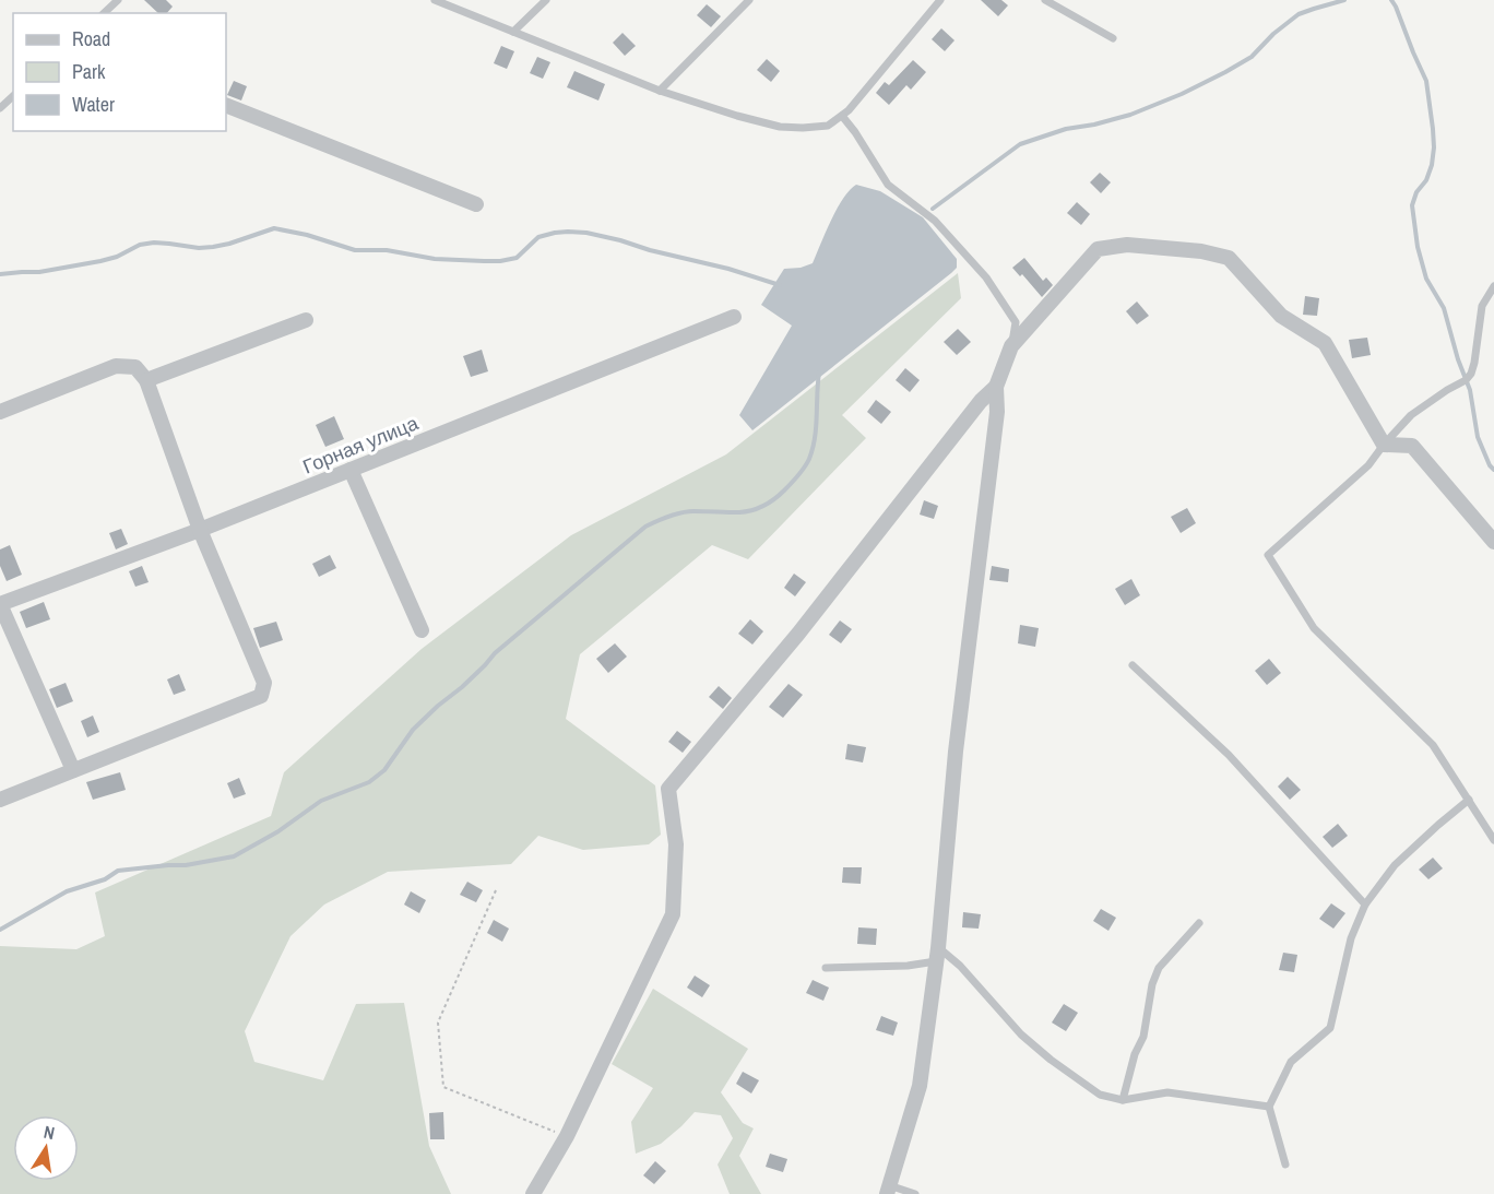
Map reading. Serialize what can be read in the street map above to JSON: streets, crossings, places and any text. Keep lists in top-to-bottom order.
{
  "streets": {
    "street": ["Горная улица"]
  },
  "legend": ["Road", "Park", "Water"],
  "north": "top"
}
